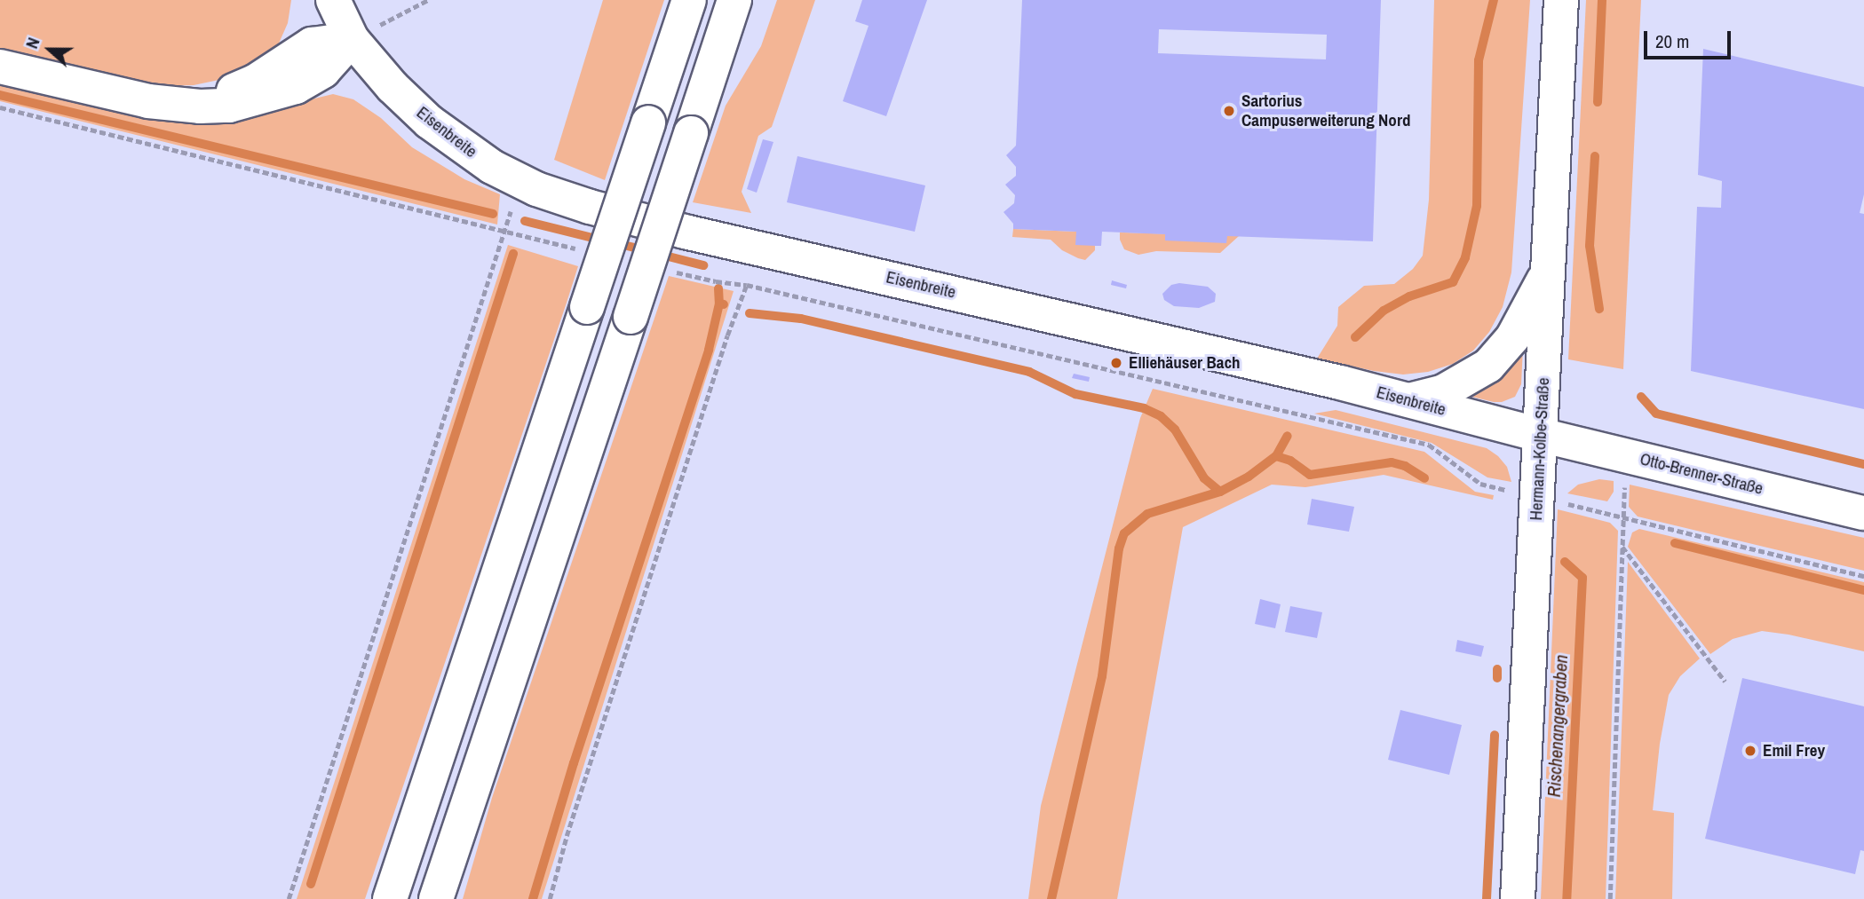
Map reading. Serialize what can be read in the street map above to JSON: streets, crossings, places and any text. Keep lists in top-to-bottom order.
{
  "streets": {
    "main road": ["Eisenbreite", "Hermann-Kolbe-Straße", "Otto-Brenner-Straße"]
  },
  "crossings": [
    ["Eisenbreite", "Hermann-Kolbe-Straße"],
    ["Eisenbreite", "Otto-Brenner-Straße"],
    ["Hermann-Kolbe-Straße", "Otto-Brenner-Straße"]
  ],
  "water": ["Rischenangergraben"],
  "places": ["Sartorius Campuserweiterung Nord", "Elliehäuser Bach", "Emil Frey"],
  "scale_bar": "20 m",
  "north": "left"
}
